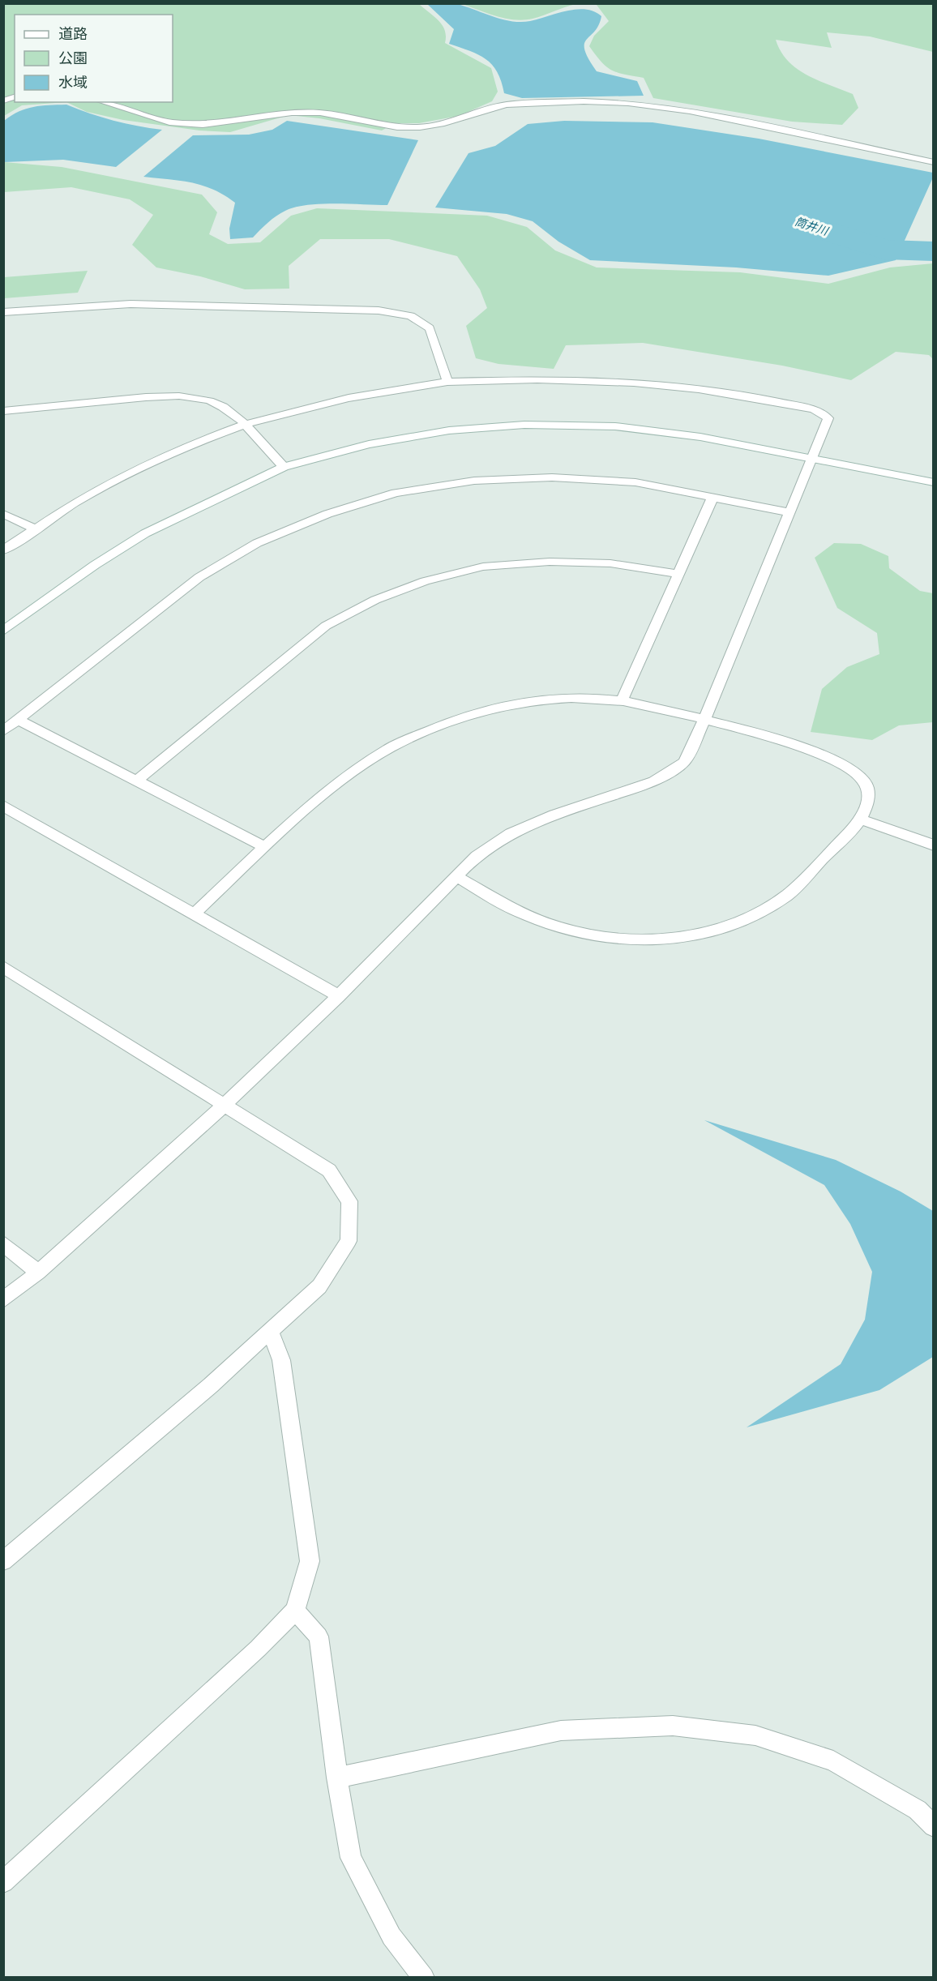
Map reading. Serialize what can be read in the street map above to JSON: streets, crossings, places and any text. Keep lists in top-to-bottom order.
{
  "water": ["筒井川"],
  "legend": ["道路", "公園", "水域"]
}
